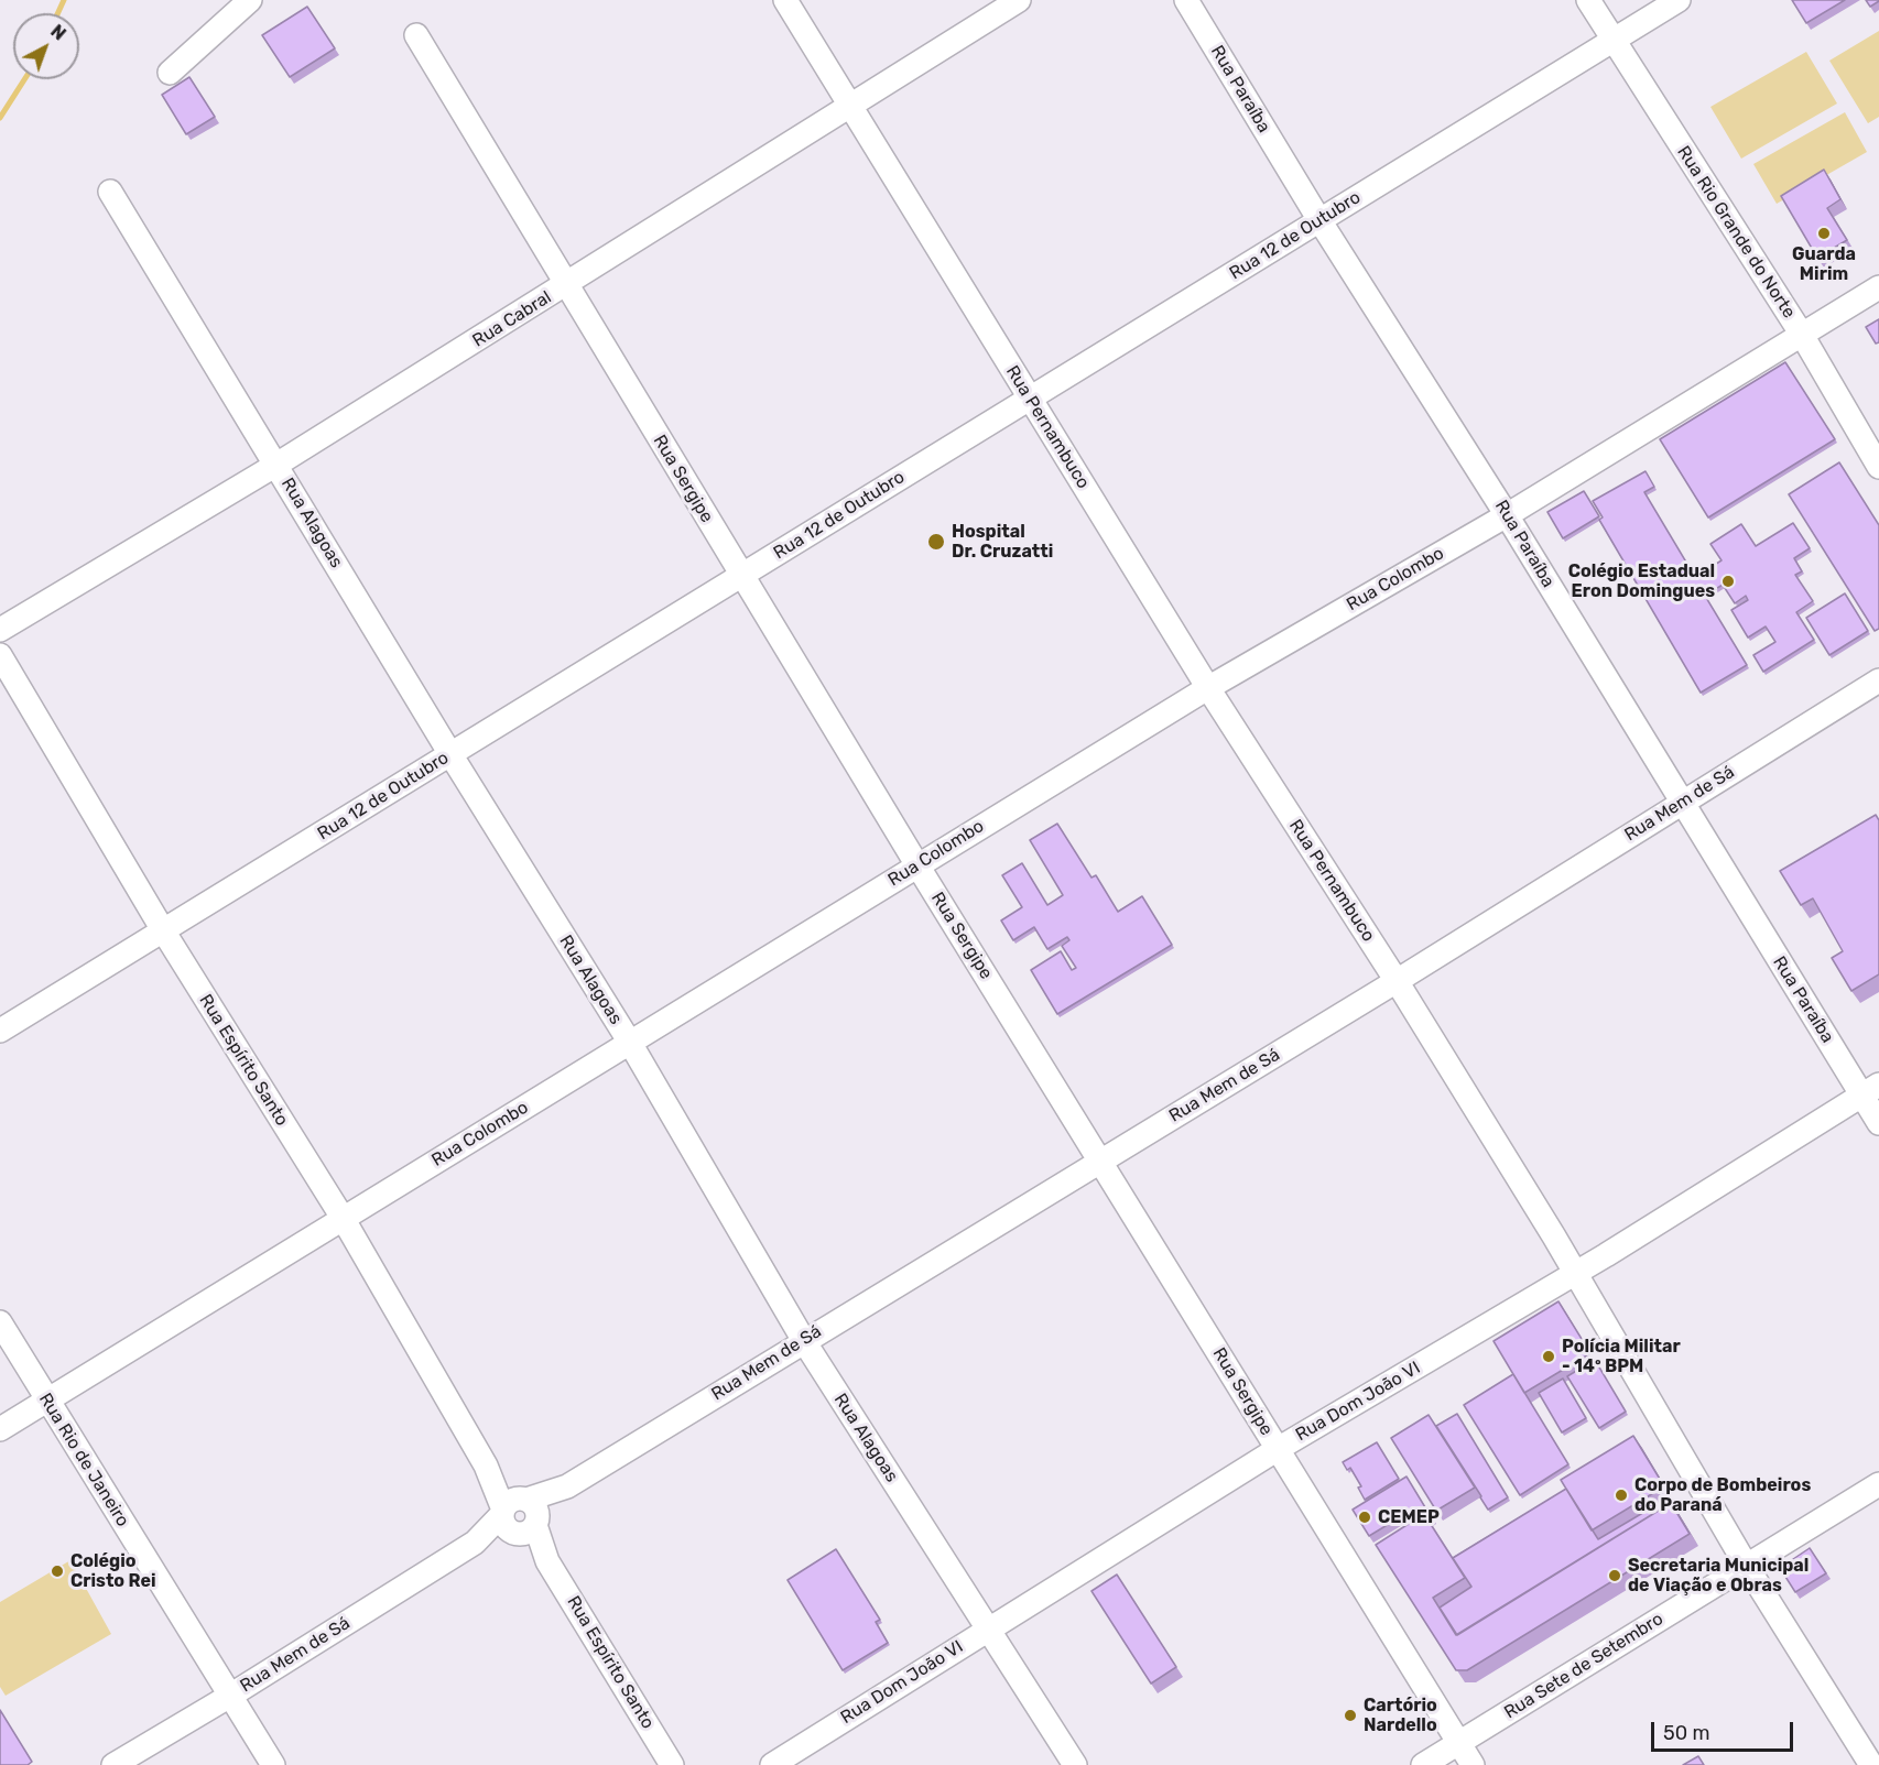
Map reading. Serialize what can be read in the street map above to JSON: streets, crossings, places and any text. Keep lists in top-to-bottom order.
{
  "streets": {
    "street": [
      "Rua Paraíba",
      "Rua Rio Grande do Norte",
      "Rua 12 de Outubro",
      "Rua Cabral",
      "Rua Pernambuco",
      "Rua Sergipe",
      "Rua Alagoas",
      "Rua Colombo",
      "Rua Mem de Sá",
      "Rua Espírito Santo",
      "Rua Dom João VI",
      "Rua Rio de Janeiro",
      "Rua Sete de Setembro"
    ]
  },
  "crossings": [
    ["Rua Paraíba", "Rua 12 de Outubro"],
    ["Rua Paraíba", "Rua Colombo"],
    ["Rua Paraíba", "Rua Mem de Sá"],
    ["Rua Paraíba", "Rua Dom João VI"],
    ["Rua Rio Grande do Norte", "Rua 12 de Outubro"],
    ["Rua Rio Grande do Norte", "Rua Colombo"],
    ["Rua 12 de Outubro", "Rua Pernambuco"],
    ["Rua 12 de Outubro", "Rua Sergipe"],
    ["Rua 12 de Outubro", "Rua Alagoas"],
    ["Rua 12 de Outubro", "Rua Espírito Santo"],
    ["Rua Cabral", "Rua Pernambuco"],
    ["Rua Cabral", "Rua Sergipe"],
    ["Rua Cabral", "Rua Alagoas"],
    ["Rua Pernambuco", "Rua Colombo"],
    ["Rua Pernambuco", "Rua Mem de Sá"],
    ["Rua Pernambuco", "Rua Dom João VI"],
    ["Rua Pernambuco", "Rua Sete de Setembro"],
    ["Rua Sergipe", "Rua Colombo"],
    ["Rua Sergipe", "Rua Mem de Sá"],
    ["Rua Sergipe", "Rua Dom João VI"],
    ["Rua Sergipe", "Rua Sete de Setembro"],
    ["Rua Alagoas", "Rua Colombo"],
    ["Rua Alagoas", "Rua Mem de Sá"],
    ["Rua Alagoas", "Rua Dom João VI"],
    ["Rua Colombo", "Rua Espírito Santo"],
    ["Rua Colombo", "Rua Rio de Janeiro"],
    ["Rua Mem de Sá", "Rua Espírito Santo"],
    ["Rua Mem de Sá", "Rua Rio de Janeiro"]
  ],
  "places": [
    "Guarda Mirim",
    "Hospital Dr. Cruzatti",
    "Colégio Estadual Eron Domingues",
    "Polícia Militar - 14º BPM",
    "Corpo de Bombeiros do Paraná",
    "CEMEP",
    "Colégio Cristo Rei",
    "Secretaria Municipal de Viação e Obras",
    "Cartório Nardello"
  ],
  "scale_bar": "50 m",
  "north": "top right"
}
